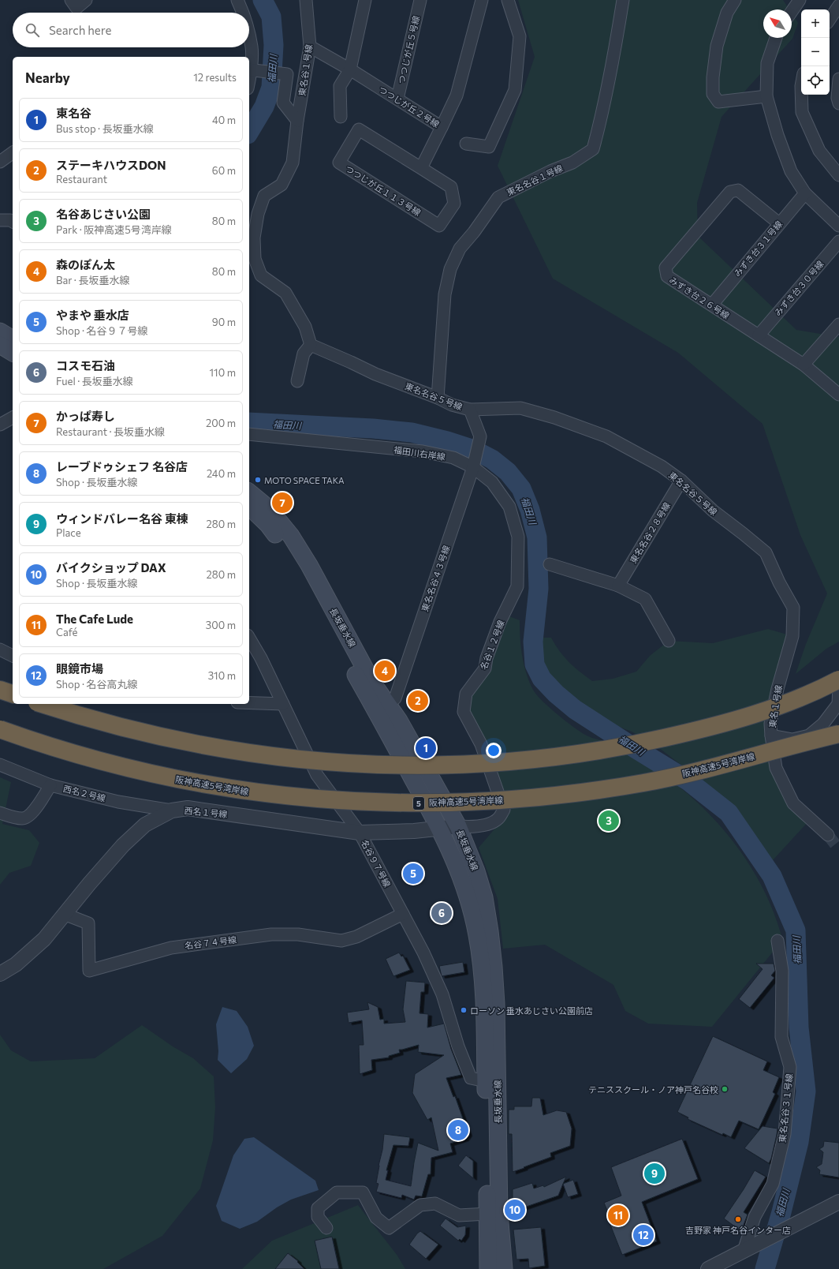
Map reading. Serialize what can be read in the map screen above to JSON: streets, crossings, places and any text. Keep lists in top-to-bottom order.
{
  "streets": {
    "highway": ["阪神高速5号湾岸線", "5"],
    "main road": ["長坂垂水線"],
    "street": [
      "つつじが丘５号線",
      "東名谷１号線",
      "つつじが丘２号線",
      "東名名谷１号線",
      "つつじが丘１１３号線",
      "みずき台３１号線",
      "みずき台３０号線",
      "みずき台２６号線",
      "東名名谷５号線",
      "福田川右岸線",
      "東名名谷２８号線",
      "東名名谷４３号線",
      "名谷１２号線",
      "東名１号線",
      "西名２号線",
      "西名１号線",
      "名谷９７号線",
      "名谷７４号線",
      "東名名谷３１号線"
    ]
  },
  "crossings": [
    ["つつじが丘５号線", "つつじが丘２号線"],
    ["東名谷１号線", "つつじが丘２号線"],
    ["東名名谷１号線", "東名名谷５号線"],
    ["みずき台３１号線", "みずき台２６号線"],
    ["みずき台３０号線", "みずき台２６号線"],
    ["東名名谷５号線", "東名名谷２８号線"],
    ["東名名谷５号線", "東名名谷４３号線"],
    ["東名名谷５号線", "東名１号線"],
    ["福田川右岸線", "東名名谷４３号線"],
    ["福田川右岸線", "名谷１２号線"],
    ["東名名谷４３号線", "長坂垂水線"],
    ["長坂垂水線", "名谷１２号線"],
    ["長坂垂水線", "西名１号線"],
    ["長坂垂水線", "名谷９７号線"],
    ["名谷１２号線", "西名１号線"],
    ["西名２号線", "西名１号線"],
    ["西名１号線", "名谷９７号線"],
    ["西名１号線", "名谷７４号線"],
    ["名谷９７号線", "名谷７４号線"]
  ],
  "water": ["福田川"],
  "places": [
    "MOTO SPACE TAKA",
    "ローソン 垂水あじさい公園前店",
    "テニススクール・ノア神戸名谷校",
    "吉野家 神戸名谷インター店"
  ],
  "north": "top left",
  "page": {
    "map_buttons": ["+", "−"],
    "search": "Search here",
    "heading": ["Nearby", "12 results"],
    "list": [
      {
        "mark": "1",
        "name": "東名谷",
        "note": "Bus stop · 長坂垂水線",
        "value": "40 m"
      },
      {
        "mark": "2",
        "name": "ステーキハウスDON",
        "note": "Restaurant",
        "value": "60 m"
      },
      {
        "mark": "3",
        "name": "名谷あじさい公園",
        "note": "Park · 阪神高速5号湾岸線",
        "value": "80 m"
      },
      {
        "mark": "4",
        "name": "森のぽん太",
        "note": "Bar · 長坂垂水線",
        "value": "80 m"
      },
      {
        "mark": "5",
        "name": "やまや 垂水店",
        "note": "Shop · 名谷９７号線",
        "value": "90 m"
      },
      {
        "mark": "6",
        "name": "コスモ石油",
        "note": "Fuel · 長坂垂水線",
        "value": "110 m"
      },
      {
        "mark": "7",
        "name": "かっぱ寿し",
        "note": "Restaurant · 長坂垂水線",
        "value": "200 m"
      },
      {
        "mark": "8",
        "name": "レーブドゥシェフ 名谷店",
        "note": "Shop · 長坂垂水線",
        "value": "240 m"
      },
      {
        "mark": "9",
        "name": "ウィンドバレー名谷 東棟",
        "note": "Place",
        "value": "280 m"
      },
      {
        "mark": "10",
        "name": "バイクショップ DAX",
        "note": "Shop · 長坂垂水線",
        "value": "280 m"
      },
      {
        "mark": "11",
        "name": "The Cafe Lude",
        "note": "Café",
        "value": "300 m"
      },
      {
        "mark": "12",
        "name": "眼鏡市場",
        "note": "Shop · 名谷高丸線",
        "value": "310 m"
      }
    ],
    "pins": [
      "7",
      "4",
      "2",
      "1",
      "3",
      "5",
      "6",
      "8",
      "9",
      "10",
      "11",
      "12"
    ]
  }
}
